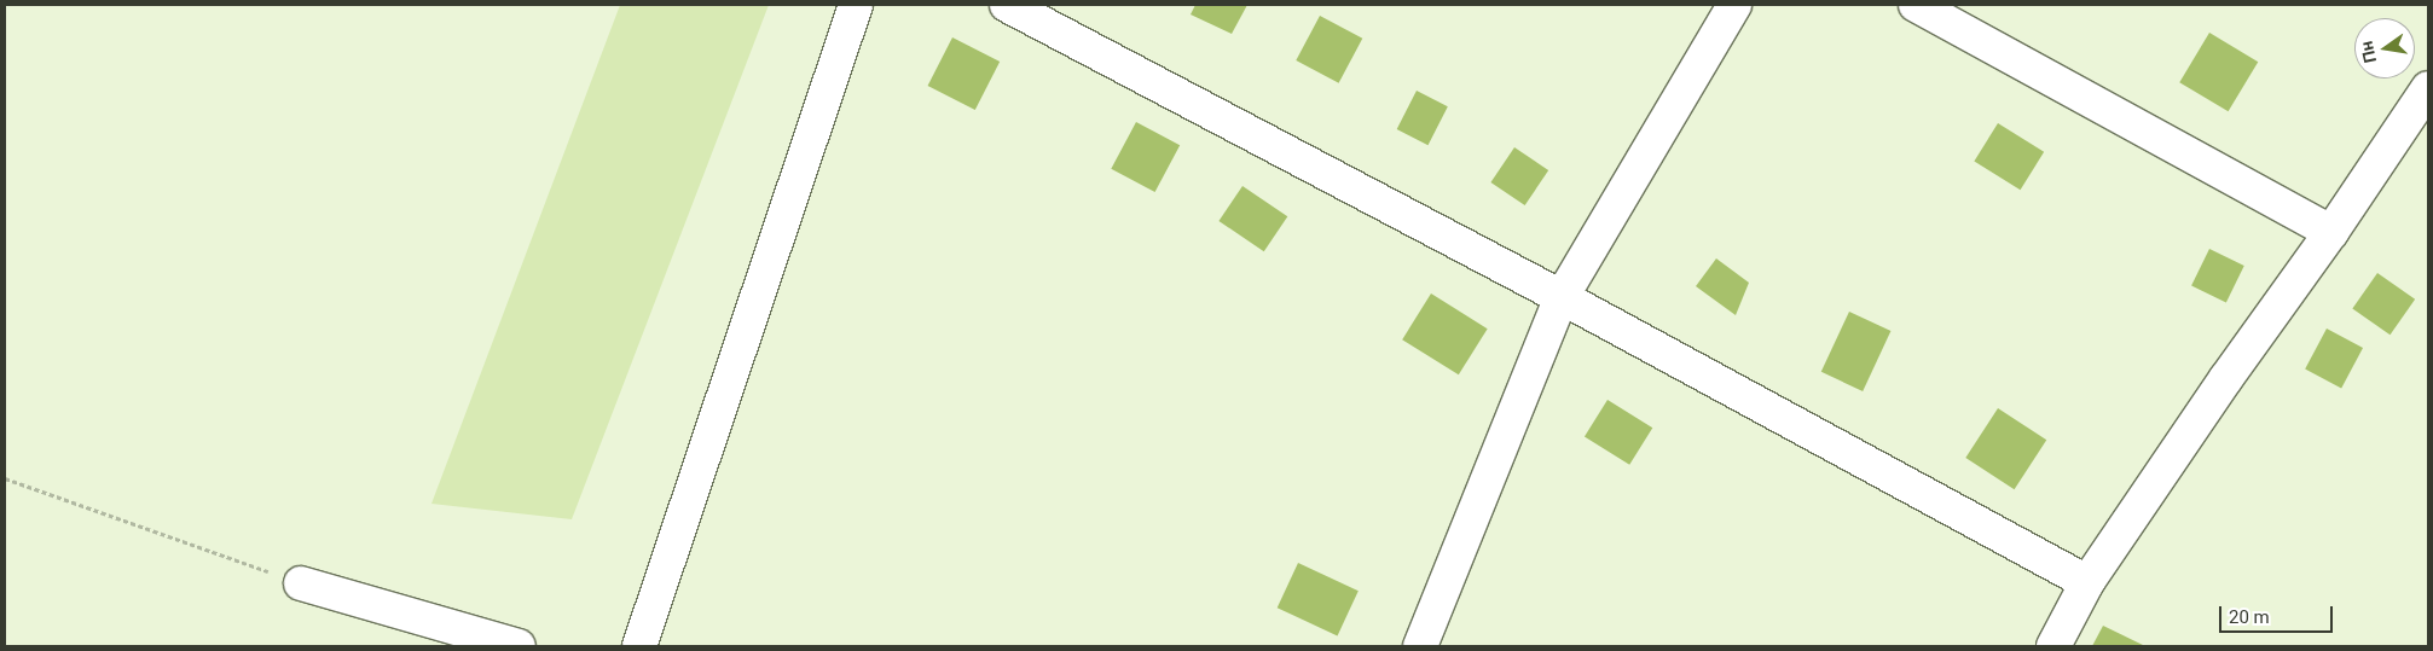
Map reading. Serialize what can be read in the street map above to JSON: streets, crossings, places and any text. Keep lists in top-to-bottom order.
{
  "scale_bar": "20 m",
  "north": "left"
}
